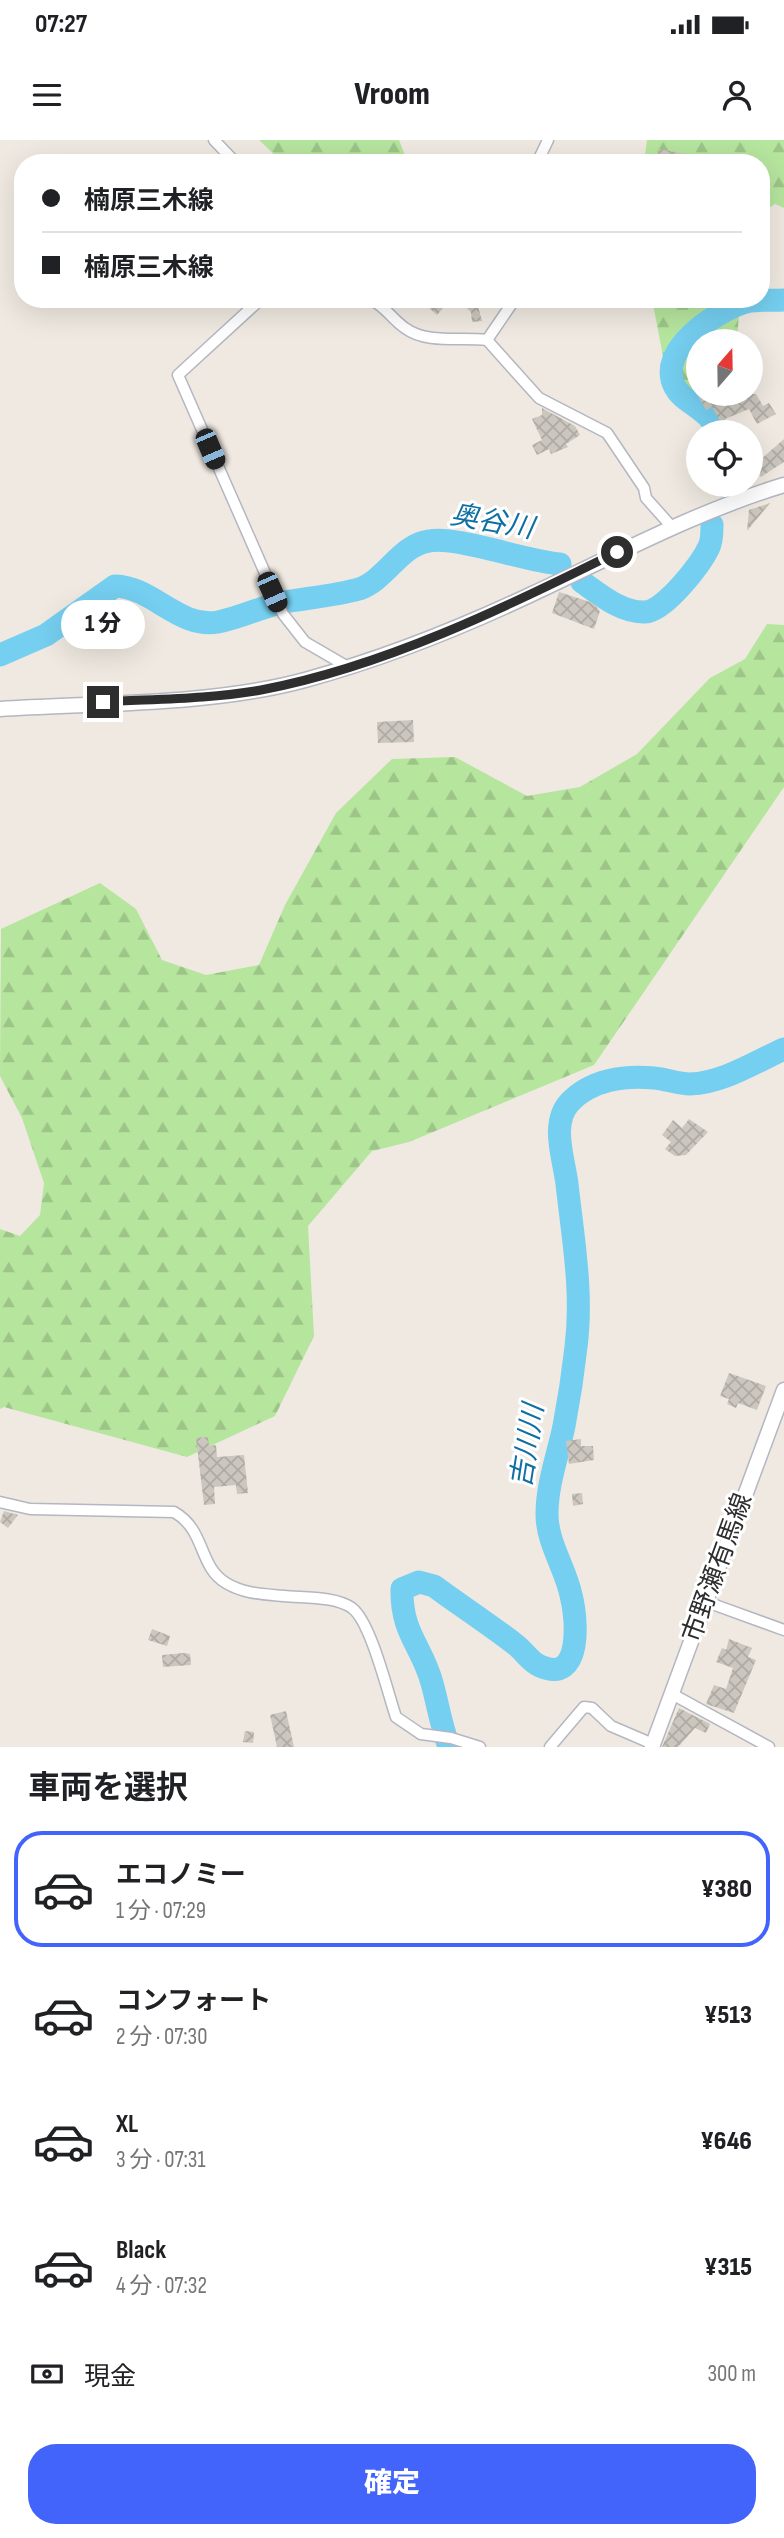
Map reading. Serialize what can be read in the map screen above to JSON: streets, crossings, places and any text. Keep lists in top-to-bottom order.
{
  "streets": {
    "main road": ["市野瀬有馬線"]
  },
  "water": ["奥谷川", "吉川川"],
  "north": "top",
  "page": {
    "status": "07:27",
    "header": "Vroom",
    "banner": ["楠原三木線", "楠原三木線"],
    "bubble": "1 分",
    "heading": "車両を選択",
    "list": [
      {
        "name": "エコノミー",
        "note": "1 分 · 07:29",
        "value": "¥380"
      },
      {
        "name": "コンフォート",
        "note": "2 分 · 07:30",
        "value": "¥513"
      },
      {
        "name": "XL",
        "note": "3 分 · 07:31",
        "value": "¥646"
      },
      {
        "name": "Black",
        "note": "4 分 · 07:32",
        "value": "¥315"
      }
    ],
    "pay": ["現金", "300 m"],
    "buttons": "確定"
  }
}
